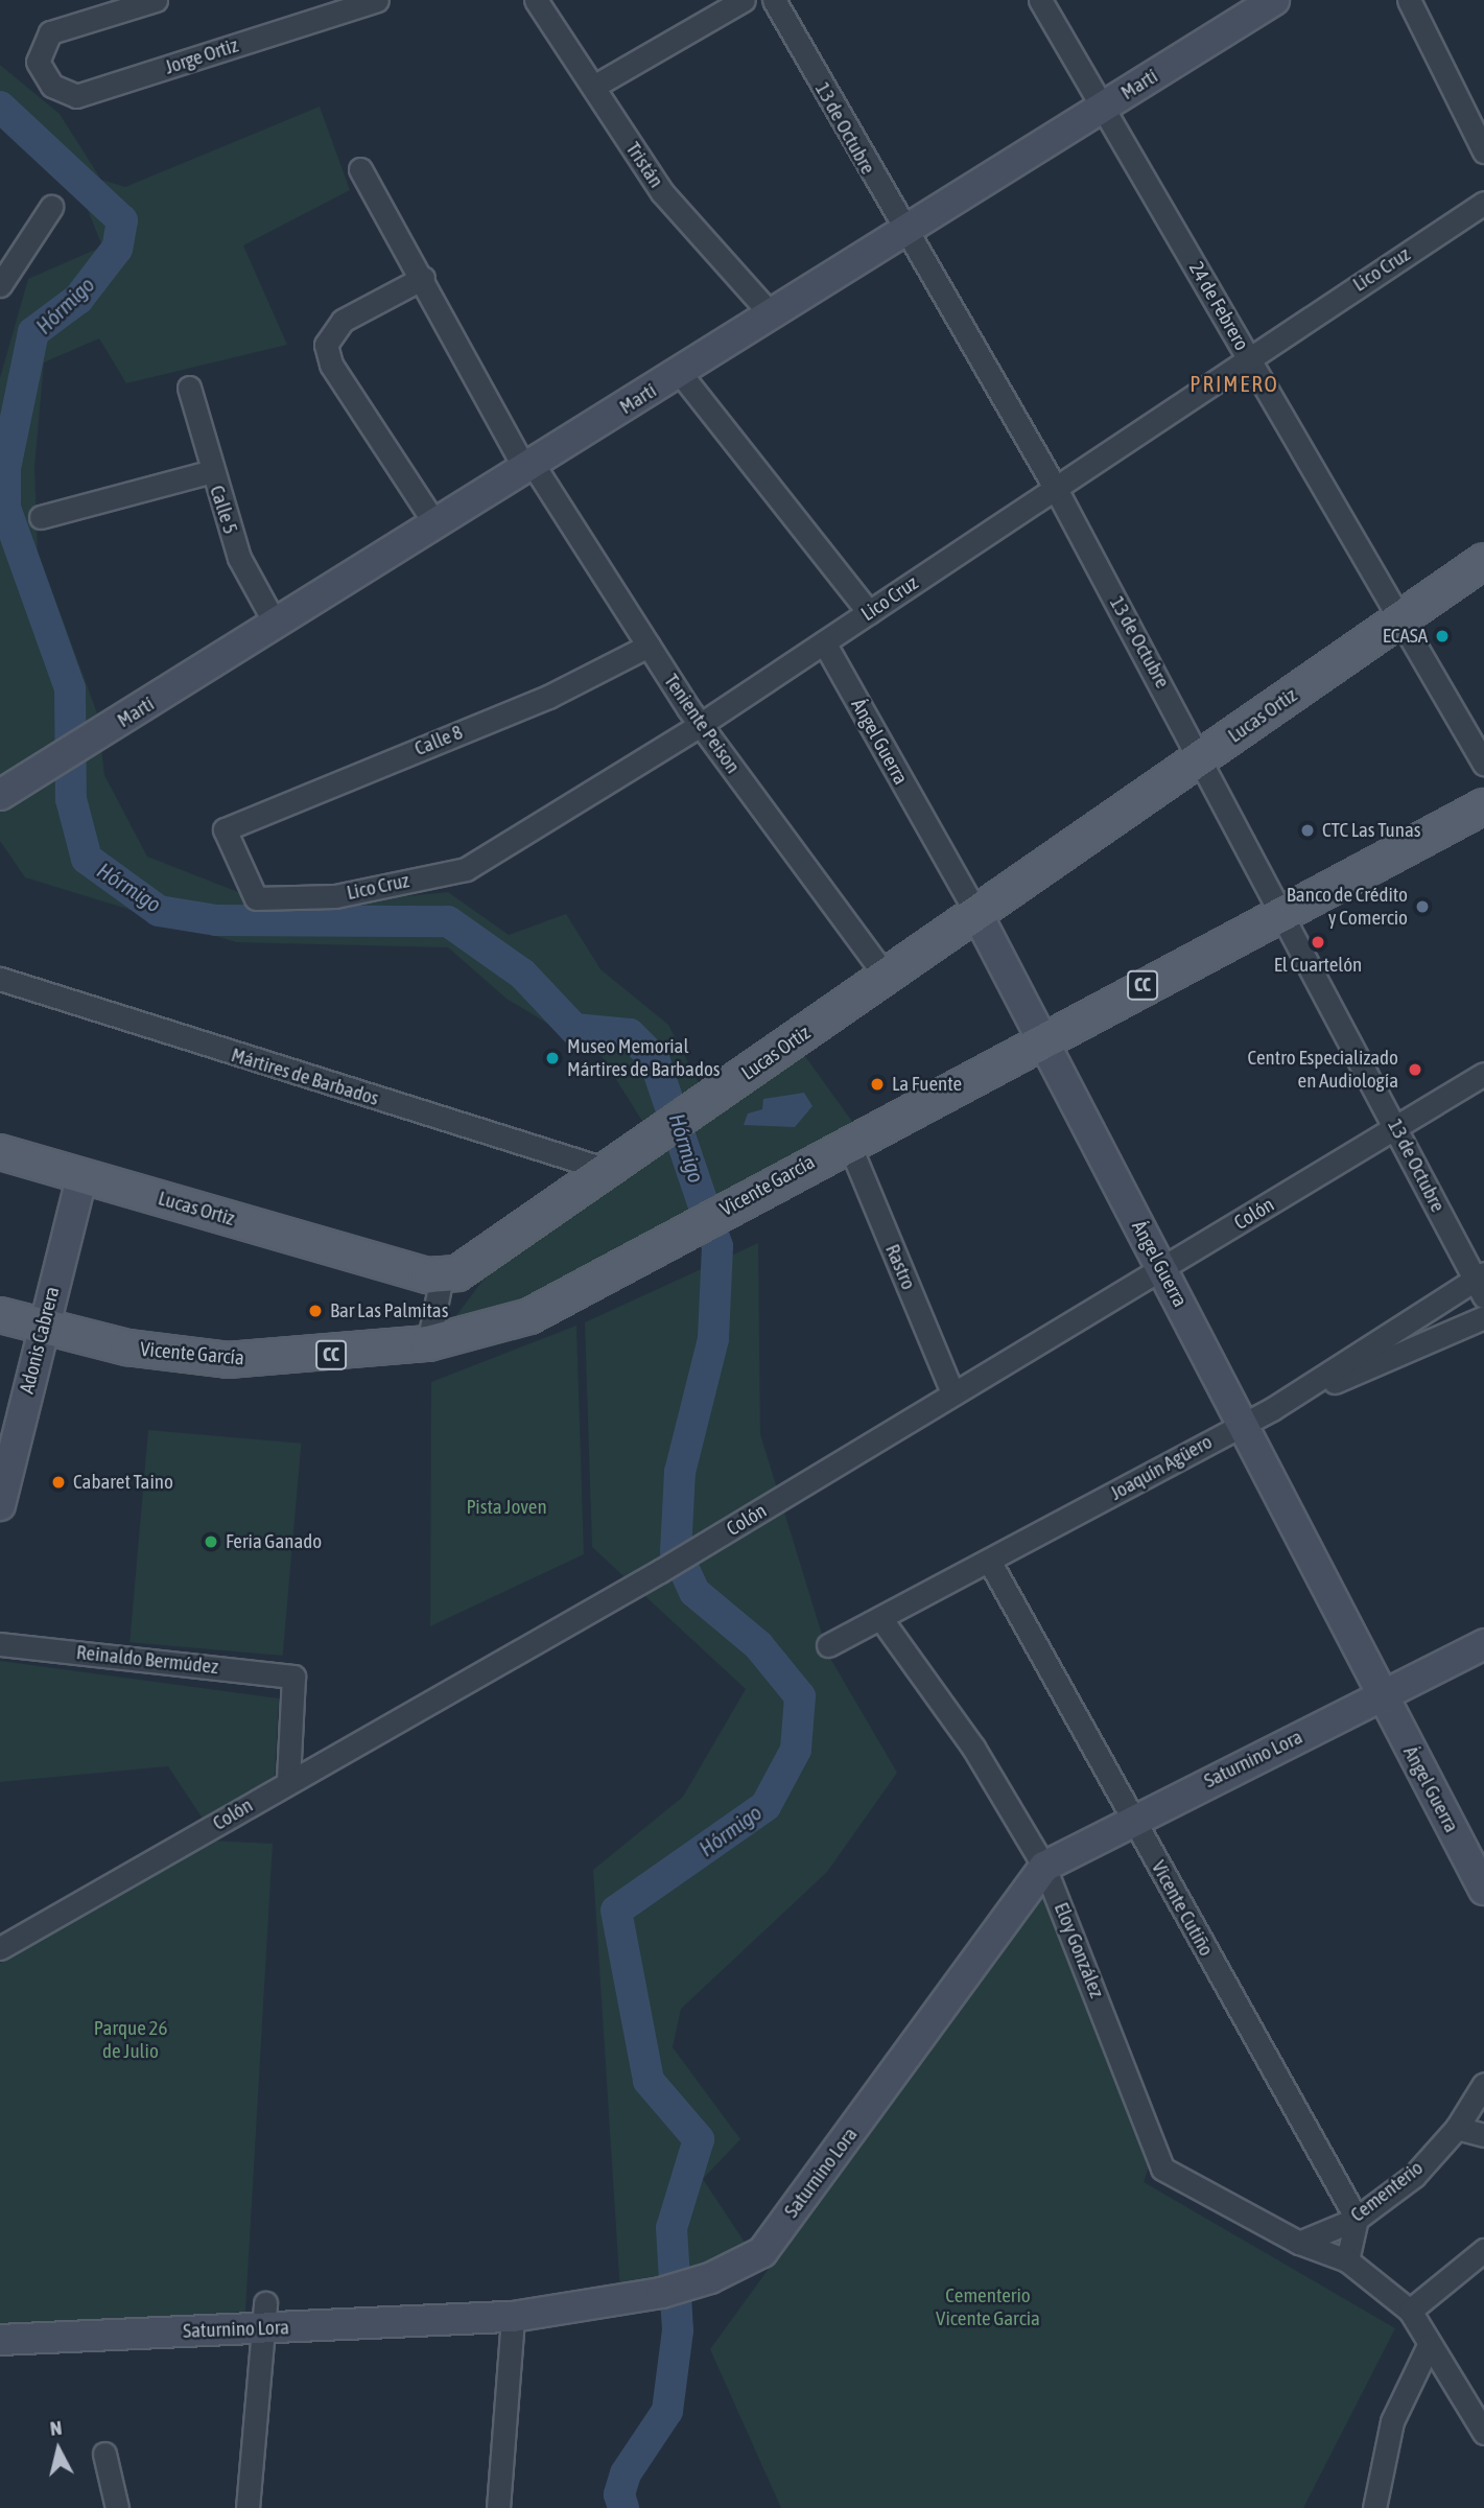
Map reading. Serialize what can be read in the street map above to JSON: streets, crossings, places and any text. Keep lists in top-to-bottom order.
{
  "streets": {
    "main road": ["Lucas Ortiz", "CC", "Vicente García"],
    "street": [
      "Jorge Ortiz",
      "Martí",
      "13 de Octubre",
      "Tristán",
      "Lico Cruz",
      "24 de Febrero",
      "Calle 5",
      "Teniente Peison",
      "Calle 8",
      "Ángel Guerra",
      "Mártires de Barbados",
      "Colón",
      "Rastro",
      "Adonis Cabrera",
      "Joaquín Agüero",
      "Reinaldo Bermúdez",
      "Saturnino Lora",
      "Vicente Cutiño",
      "Eloy González",
      "Cementerio"
    ]
  },
  "crossings": [
    ["Martí", "13 de Octubre"],
    ["Martí", "Tristán"],
    ["Martí", "24 de Febrero"],
    ["Martí", "Calle 5"],
    ["Martí", "Teniente Peison"],
    ["13 de Octubre", "Lico Cruz"],
    ["13 de Octubre", "Lucas Ortiz"],
    ["13 de Octubre", "Vicente García"],
    ["13 de Octubre", "Colón"],
    ["13 de Octubre", "Joaquín Agüero"],
    ["Lico Cruz", "24 de Febrero"],
    ["Lico Cruz", "Teniente Peison"],
    ["Lico Cruz", "Calle 8"],
    ["Lico Cruz", "Ángel Guerra"],
    ["24 de Febrero", "Lucas Ortiz"],
    ["Lucas Ortiz", "Teniente Peison"],
    ["Lucas Ortiz", "Ángel Guerra"],
    ["Lucas Ortiz", "Mártires de Barbados"],
    ["Lucas Ortiz", "Adonis Cabrera"],
    ["Teniente Peison", "Calle 8"],
    ["Ángel Guerra", "Vicente García"],
    ["Ángel Guerra", "Colón"],
    ["Ángel Guerra", "Joaquín Agüero"],
    ["Ángel Guerra", "Saturnino Lora"],
    ["Vicente García", "Rastro"],
    ["Vicente García", "Adonis Cabrera"],
    ["Colón", "Rastro"],
    ["Colón", "Reinaldo Bermúdez"],
    ["Joaquín Agüero", "Vicente Cutiño"],
    ["Joaquín Agüero", "Eloy González"],
    ["Saturnino Lora", "Vicente Cutiño"],
    ["Saturnino Lora", "Eloy González"],
    ["Vicente Cutiño", "Cementerio"],
    ["Eloy González", "Cementerio"]
  ],
  "districts": ["PRIMERO"],
  "water": ["Hórmigo"],
  "parks": ["Pista Joven", "Parque 26 de Julio", "Cementerio Vicente Garcia"],
  "places": [
    "ECASA",
    "CTC Las Tunas",
    "Banco de Crédito y Comercio",
    "El Cuartelón",
    "Museo Memorial Mártires de Barbados",
    "Centro Especializado en Audiología",
    "La Fuente",
    "Bar Las Palmitas",
    "Cabaret Taino",
    "Feria Ganado"
  ],
  "north": "top"
}
